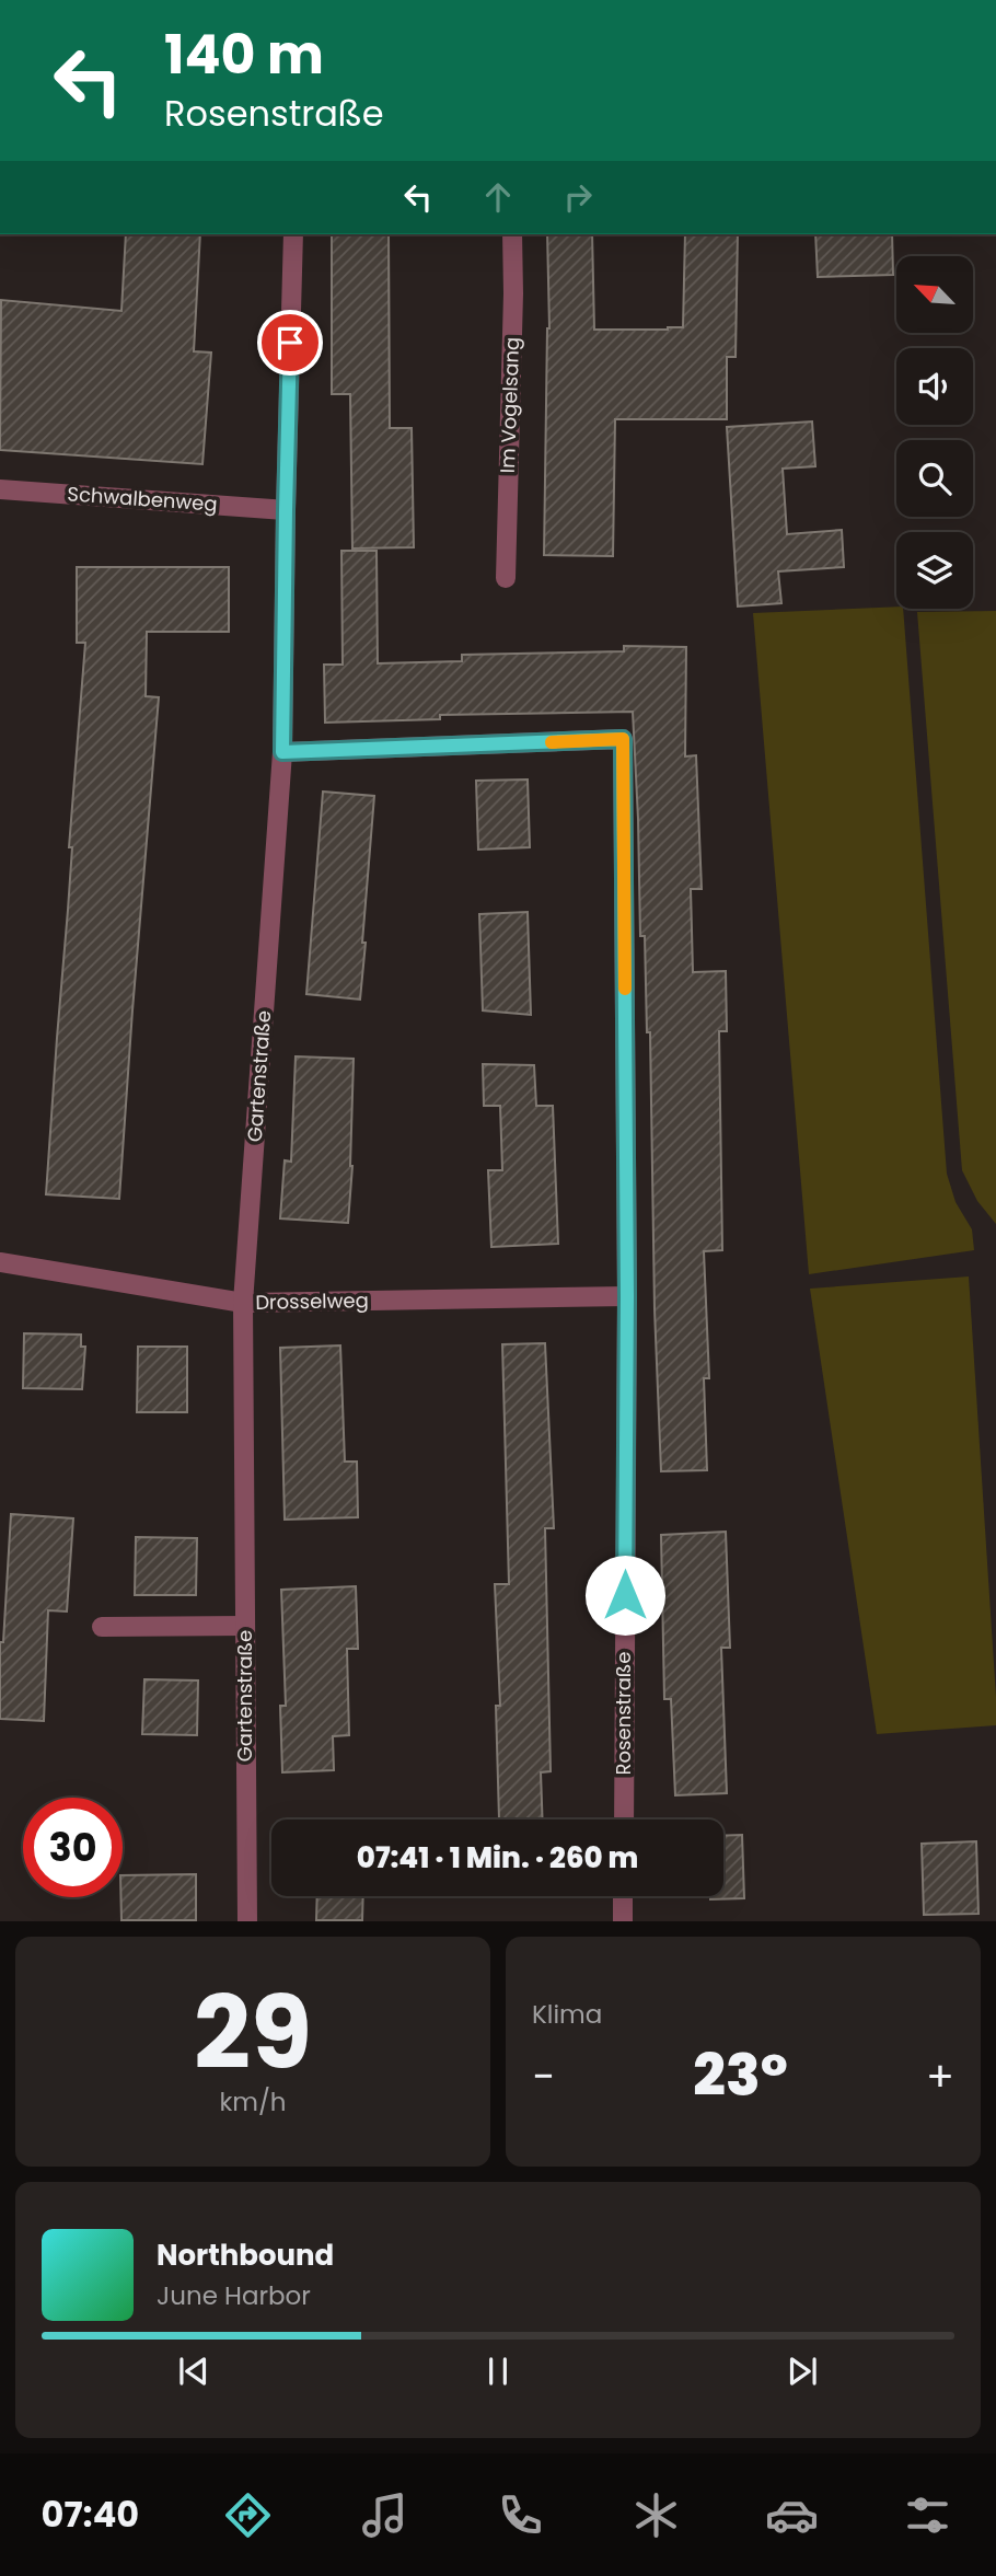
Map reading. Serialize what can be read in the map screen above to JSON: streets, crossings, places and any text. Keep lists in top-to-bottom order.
{
  "streets": {
    "street": [
      "Im Vogelsang",
      "Schwalbenweg",
      "Gartenstraße",
      "Drosselweg",
      "Rosenstraße"
    ]
  },
  "crossings": [
    ["Schwalbenweg", "Gartenstraße"],
    ["Gartenstraße", "Drosselweg"],
    ["Gartenstraße", "Rosenstraße"],
    ["Drosselweg", "Rosenstraße"]
  ],
  "north": "top left",
  "page": {
    "turn": ["140 m", "Rosenstraße"],
    "limit": "30",
    "trip": "07:41 · 1 Min. · 260 m",
    "tile": [
      ["29", "km/h"],
      "Klima"
    ],
    "heat": ["−", "23°", "+"],
    "song": ["Northbound", "June Harbor"],
    "tabs": "07:40"
  }
}
